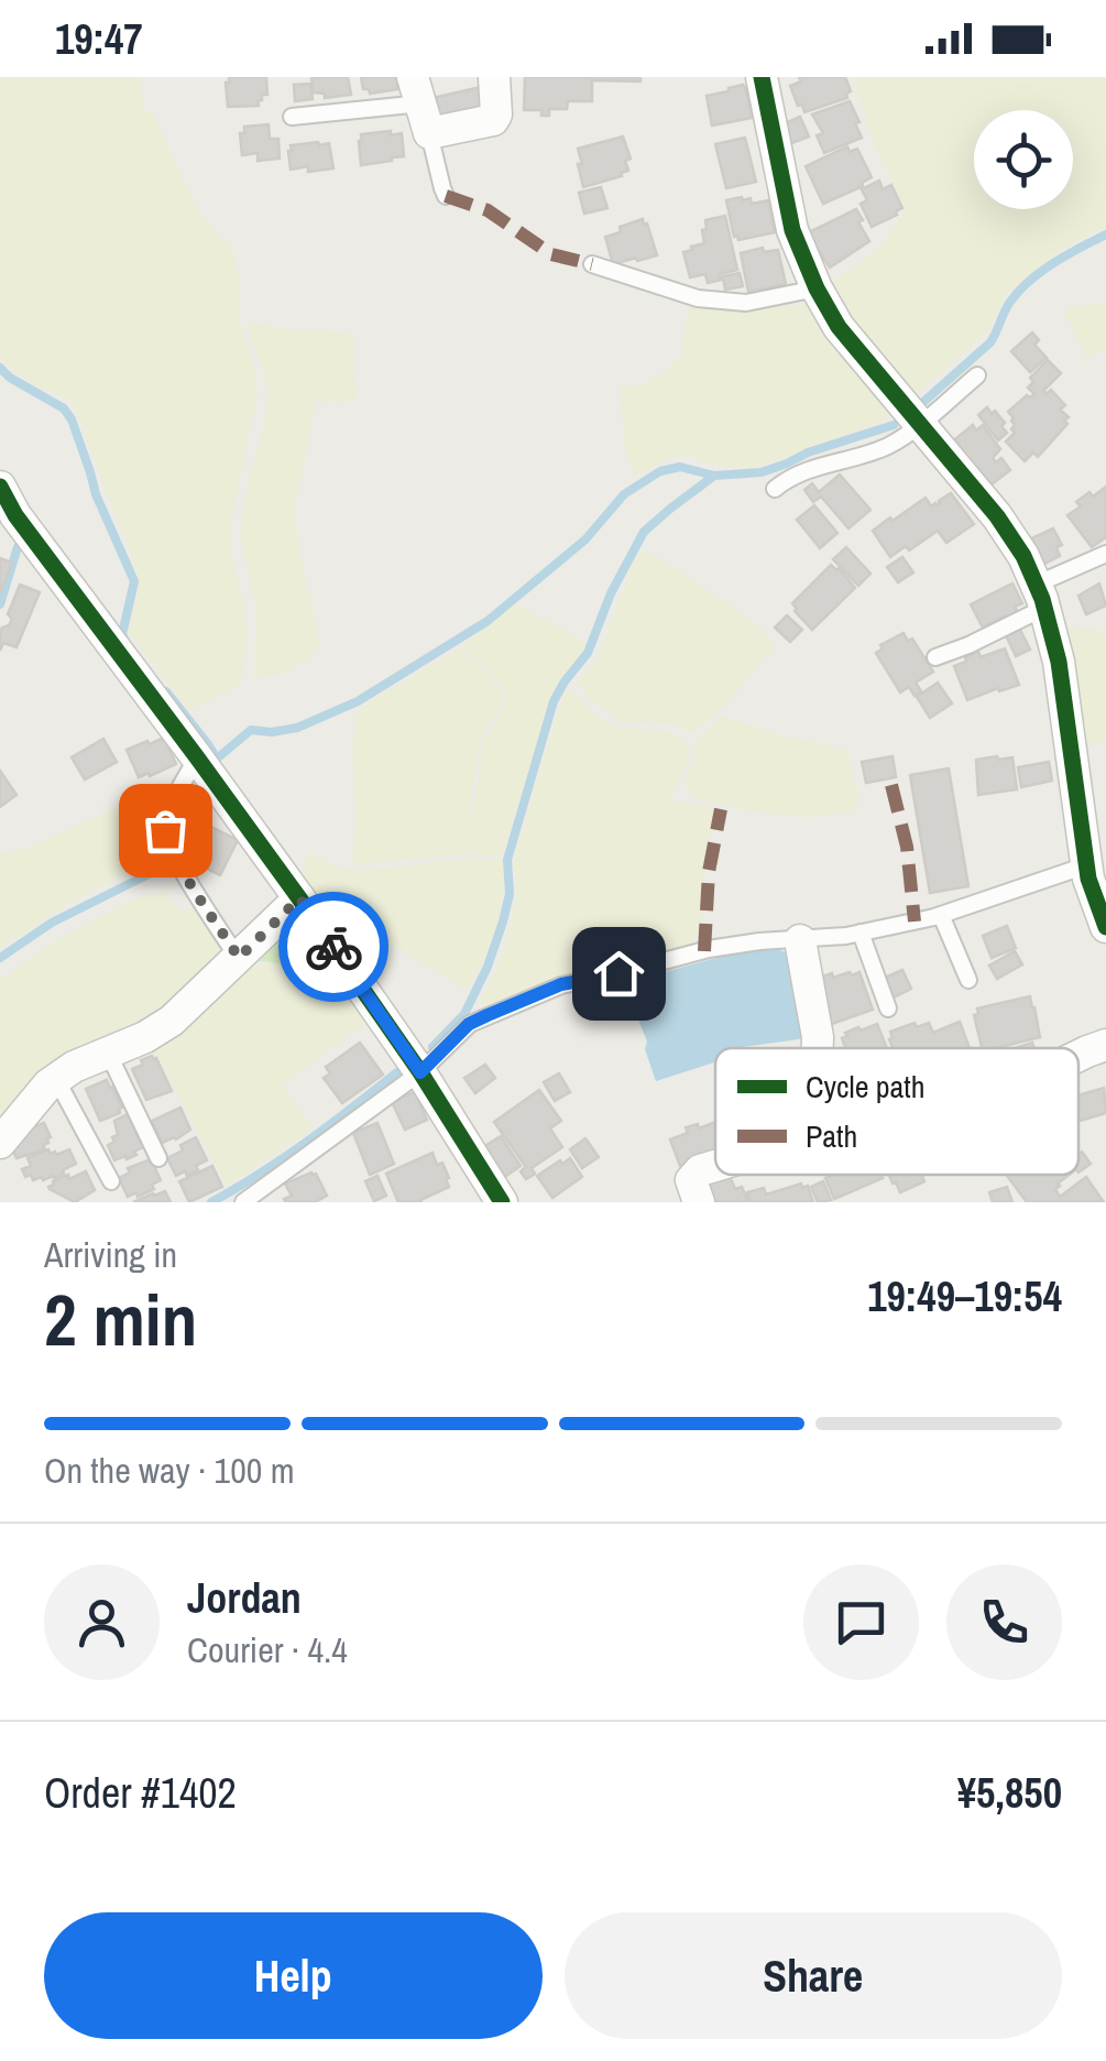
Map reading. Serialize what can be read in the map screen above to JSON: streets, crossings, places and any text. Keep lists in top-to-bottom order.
{
  "legend": ["Cycle path", "Path"],
  "page": {
    "status": "19:47",
    "heading": ["2 min", "Arriving in", "19:49–19:54"],
    "panel": [
      "Jordan",
      "Courier · 4.4",
      "Order #1402",
      "¥5,850"
    ],
    "bar": "On the way · 100 m",
    "buttons": ["Help", "Share"]
  }
}
